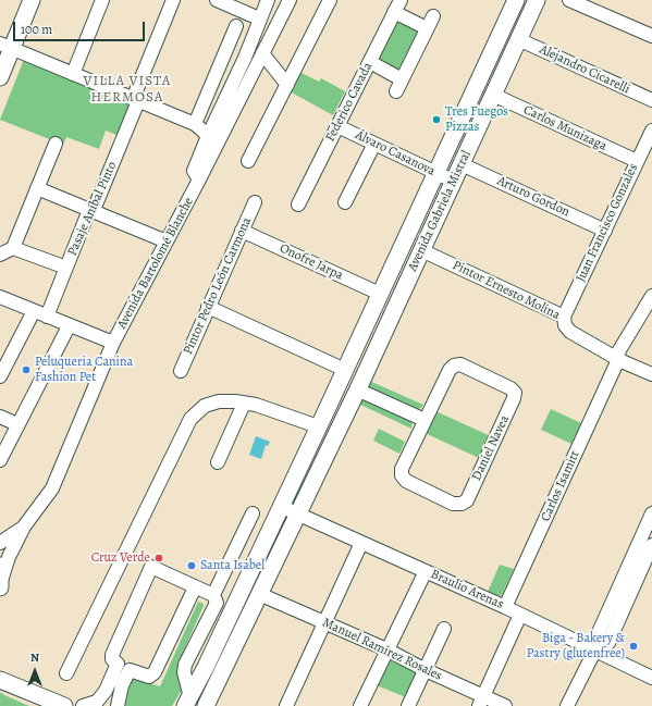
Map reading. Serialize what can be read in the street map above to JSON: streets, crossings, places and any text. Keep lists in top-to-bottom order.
{
  "streets": {
    "main road": ["Avenida Gabriela Mistral"],
    "street": [
      "Alejandro Cicarelli",
      "Federico Cavada",
      "Carlos Munizaga",
      "Álvaro Casanova",
      "Arturo Gordon",
      "Pasaje Aníbal Pinto",
      "Juan Francisco Gonzales",
      "Onofre Jarpa",
      "Avenida Bartolomé Blanche",
      "Pintor Pedro León Carmona",
      "Pintor Ernesto Molina",
      "Daniel Navea",
      "Carlos Isamitt",
      "Braulio Arenas",
      "Manuel Ramírez Rosales"
    ]
  },
  "crossings": [
    ["Alejandro Cicarelli", "Avenida Gabriela Mistral"],
    ["Federico Cavada", "Álvaro Casanova"],
    ["Carlos Munizaga", "Avenida Gabriela Mistral"],
    ["Carlos Munizaga", "Juan Francisco Gonzales"],
    ["Álvaro Casanova", "Avenida Gabriela Mistral"],
    ["Arturo Gordon", "Avenida Gabriela Mistral"],
    ["Arturo Gordon", "Juan Francisco Gonzales"],
    ["Avenida Gabriela Mistral", "Onofre Jarpa"],
    ["Avenida Gabriela Mistral", "Pintor Ernesto Molina"],
    ["Avenida Gabriela Mistral", "Braulio Arenas"],
    ["Avenida Gabriela Mistral", "Manuel Ramírez Rosales"],
    ["Juan Francisco Gonzales", "Pintor Ernesto Molina"],
    ["Onofre Jarpa", "Pintor Pedro León Carmona"],
    ["Pintor Ernesto Molina", "Carlos Isamitt"],
    ["Carlos Isamitt", "Braulio Arenas"]
  ],
  "districts": ["VILLA VISTA HERMOSA"],
  "places": [
    "Tres Fuegos Pizzas",
    "Peluqueria Canina Fashion Pet",
    "Cruz Verde",
    "Santa Isabel",
    "Biga - Bakery & Pastry (glutenfree)"
  ],
  "scale_bar": "100 m",
  "north": "top"
}
